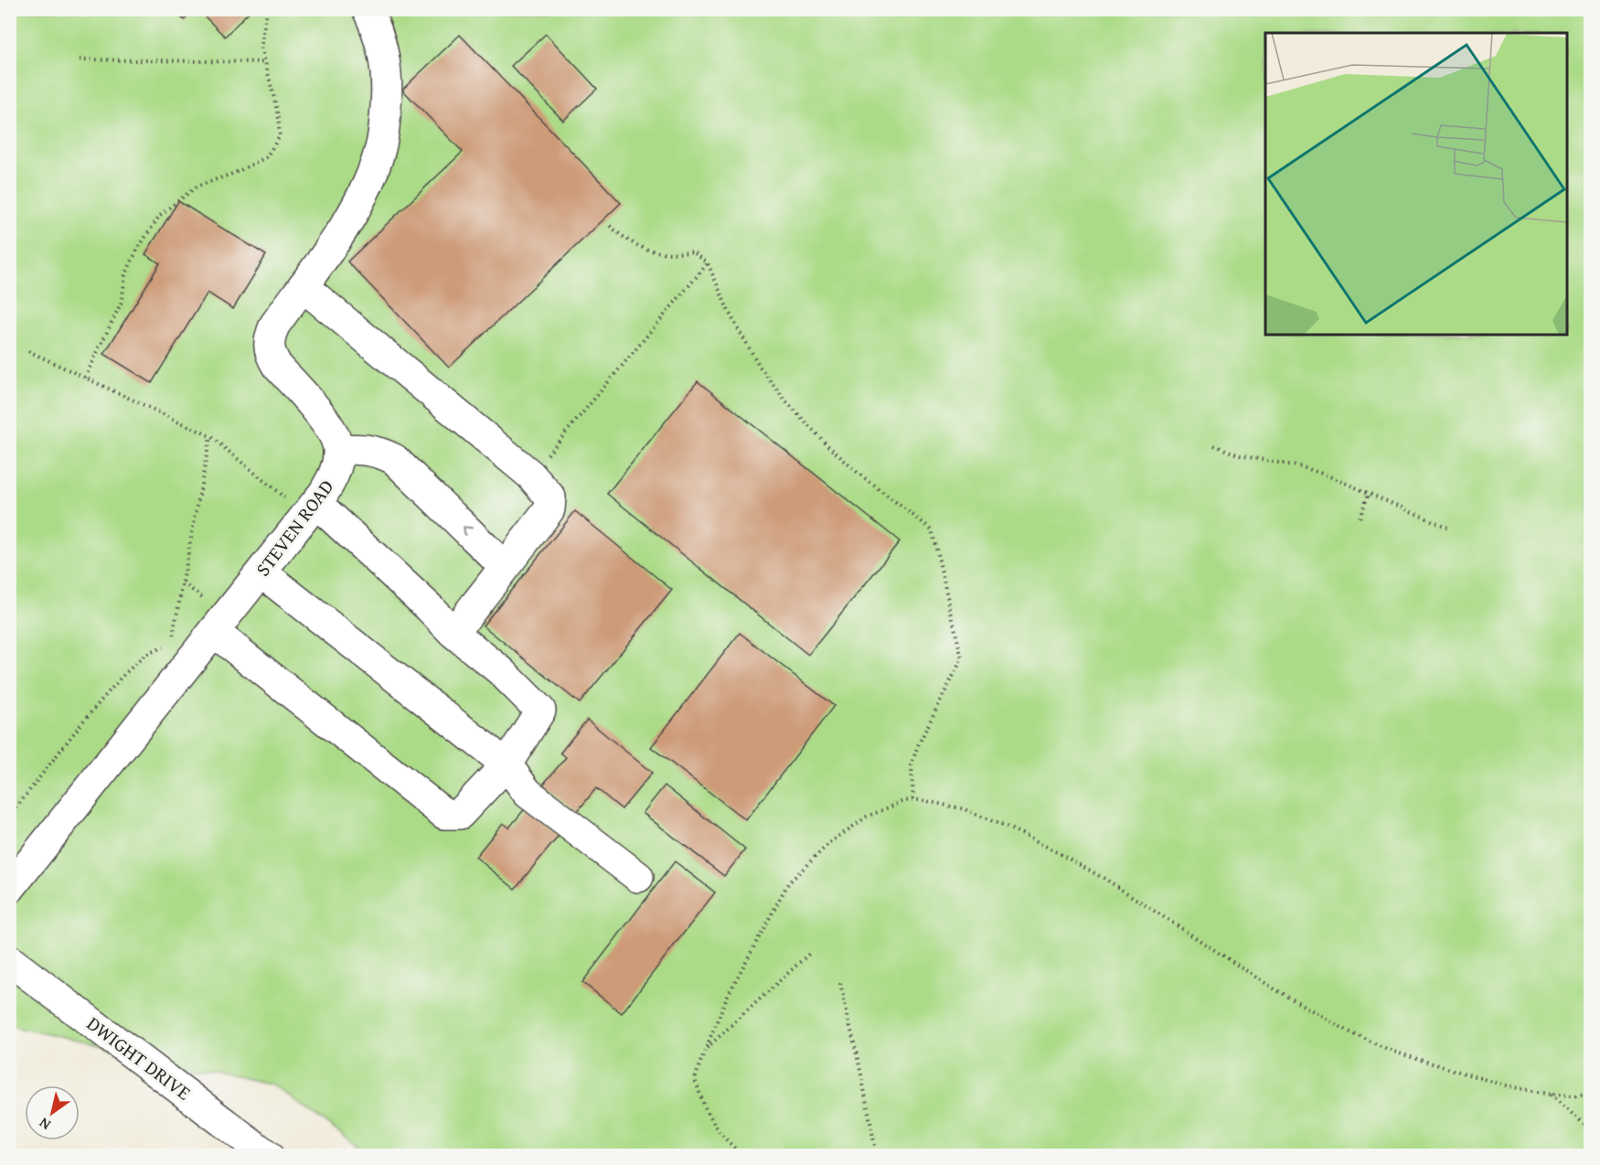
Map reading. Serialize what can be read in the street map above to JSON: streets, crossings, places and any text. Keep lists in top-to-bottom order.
{
  "streets": {
    "street": ["STEVEN ROAD", "DWIGHT DRIVE"]
  },
  "north": "bottom left"
}
